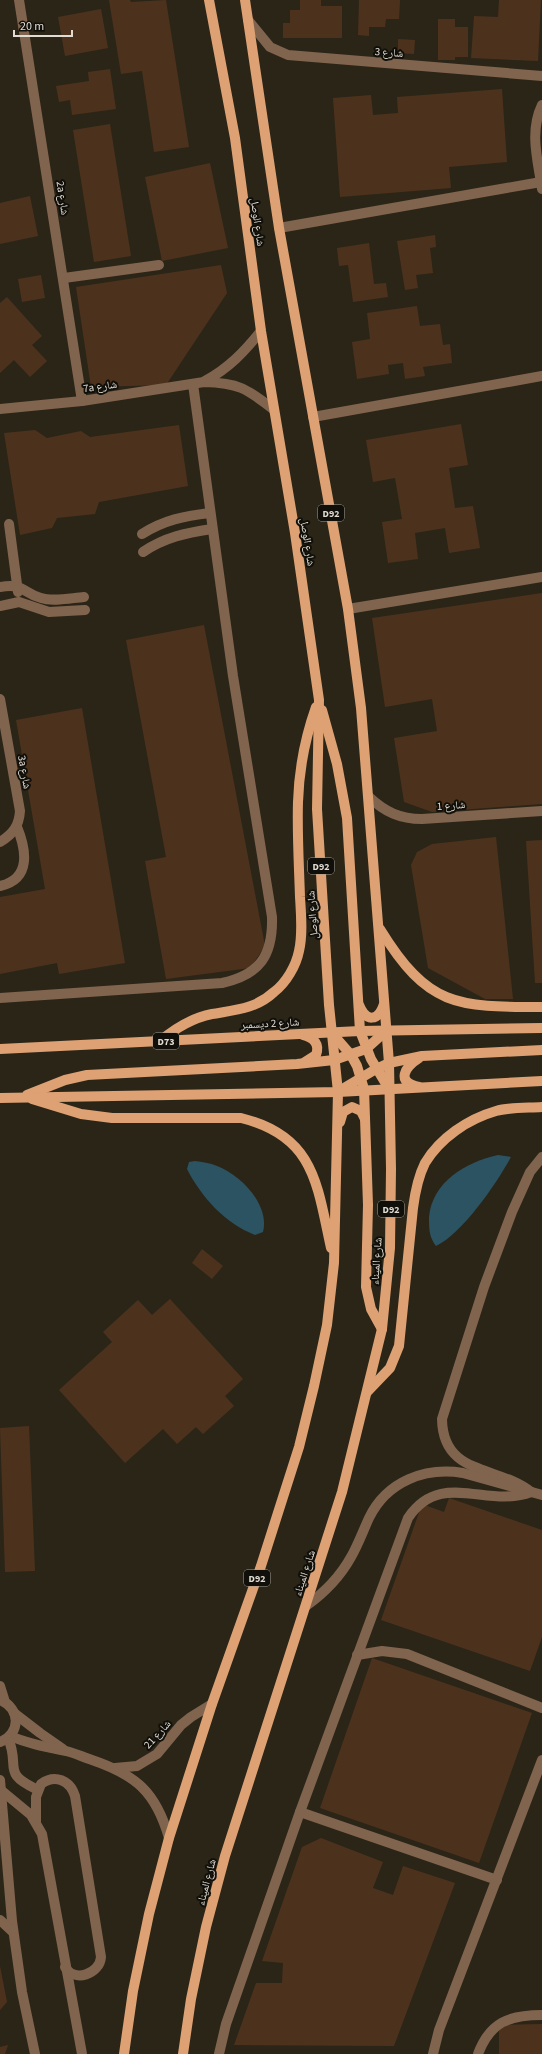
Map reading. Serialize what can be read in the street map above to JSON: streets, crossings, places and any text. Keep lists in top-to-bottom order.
{
  "streets": {
    "main road": [
      "شارع الوصل",
      "D92",
      "شارع 2 ديسمبر",
      "D73",
      "شارع الميناء"
    ],
    "street": [
      "شارع 3",
      "2a شارع",
      "7a شارع",
      "3a شارع",
      "شارع 1",
      "شارع 21"
    ]
  },
  "crossings": [
    ["شارع 3", "شارع الوصل"],
    ["2a شارع", "7a شارع"],
    ["شارع الوصل", "7a شارع"],
    ["شارع الوصل", "D92"],
    ["شارع الوصل", "شارع 1"],
    ["شارع الوصل", "شارع 2 ديسمبر"],
    ["شارع الوصل", "شارع الميناء"],
    ["D92", "شارع 21"]
  ],
  "scale_bar": "20 m"
}
